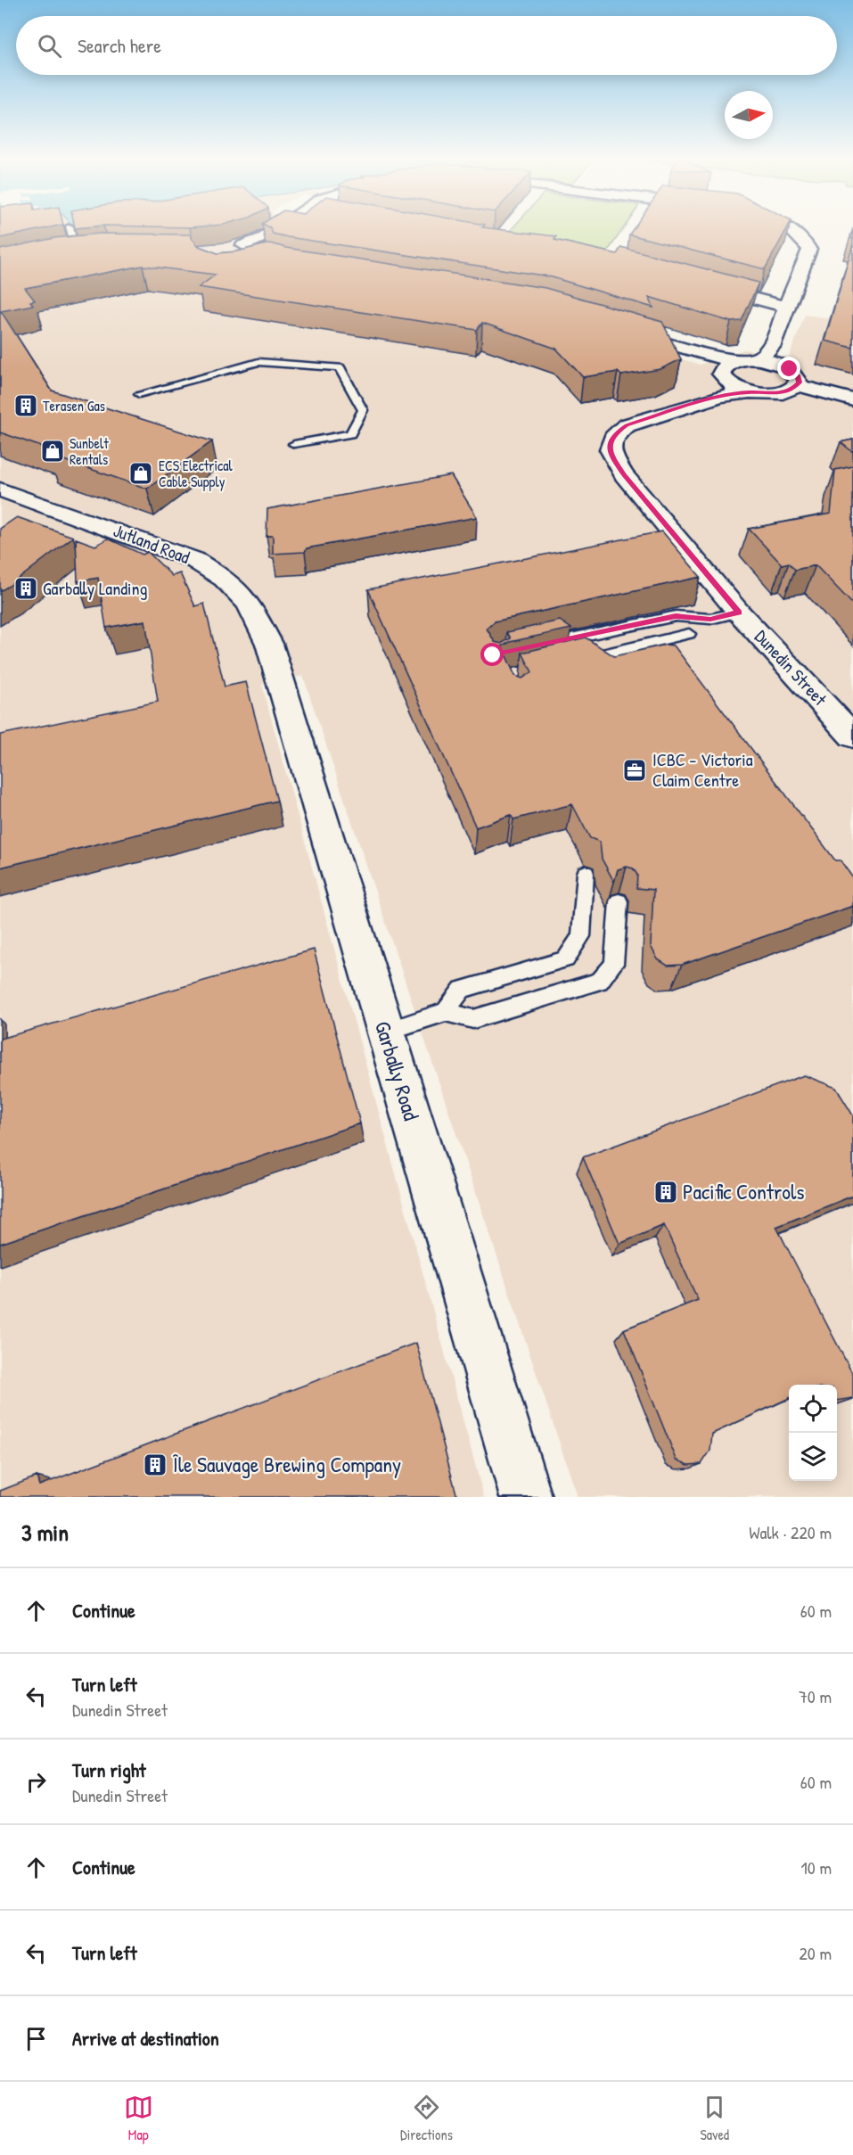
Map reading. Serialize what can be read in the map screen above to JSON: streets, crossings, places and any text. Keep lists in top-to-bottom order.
{
  "streets": {
    "street": ["Jutland Road", "Dunedin Street", "Garbally Road"]
  },
  "crossings": [
    ["Jutland Road", "Garbally Road"]
  ],
  "places": {
    "building": [
      "Terasen Gas",
      "Garbally Landing",
      "Pacific Controls",
      "Île Sauvage Brewing Company"
    ],
    "shop": ["Sunbelt Rentals", "ECS Electrical Cable Supply"],
    "office": ["ICBC - Victoria Claim Centre"]
  },
  "north": "right",
  "page": {
    "search": "Search here",
    "heading": ["3 min", "Walk · 220 m"],
    "list": [
      ["Continue", "60 m"],
      ["Turn left", "Dunedin Street", "70 m"],
      ["Turn right", "Dunedin Street", "60 m"],
      ["Continue", "10 m"],
      ["Turn left", "20 m"],
      "Arrive at destination"
    ],
    "nav": ["Map", "Directions", "Saved"]
  }
}
